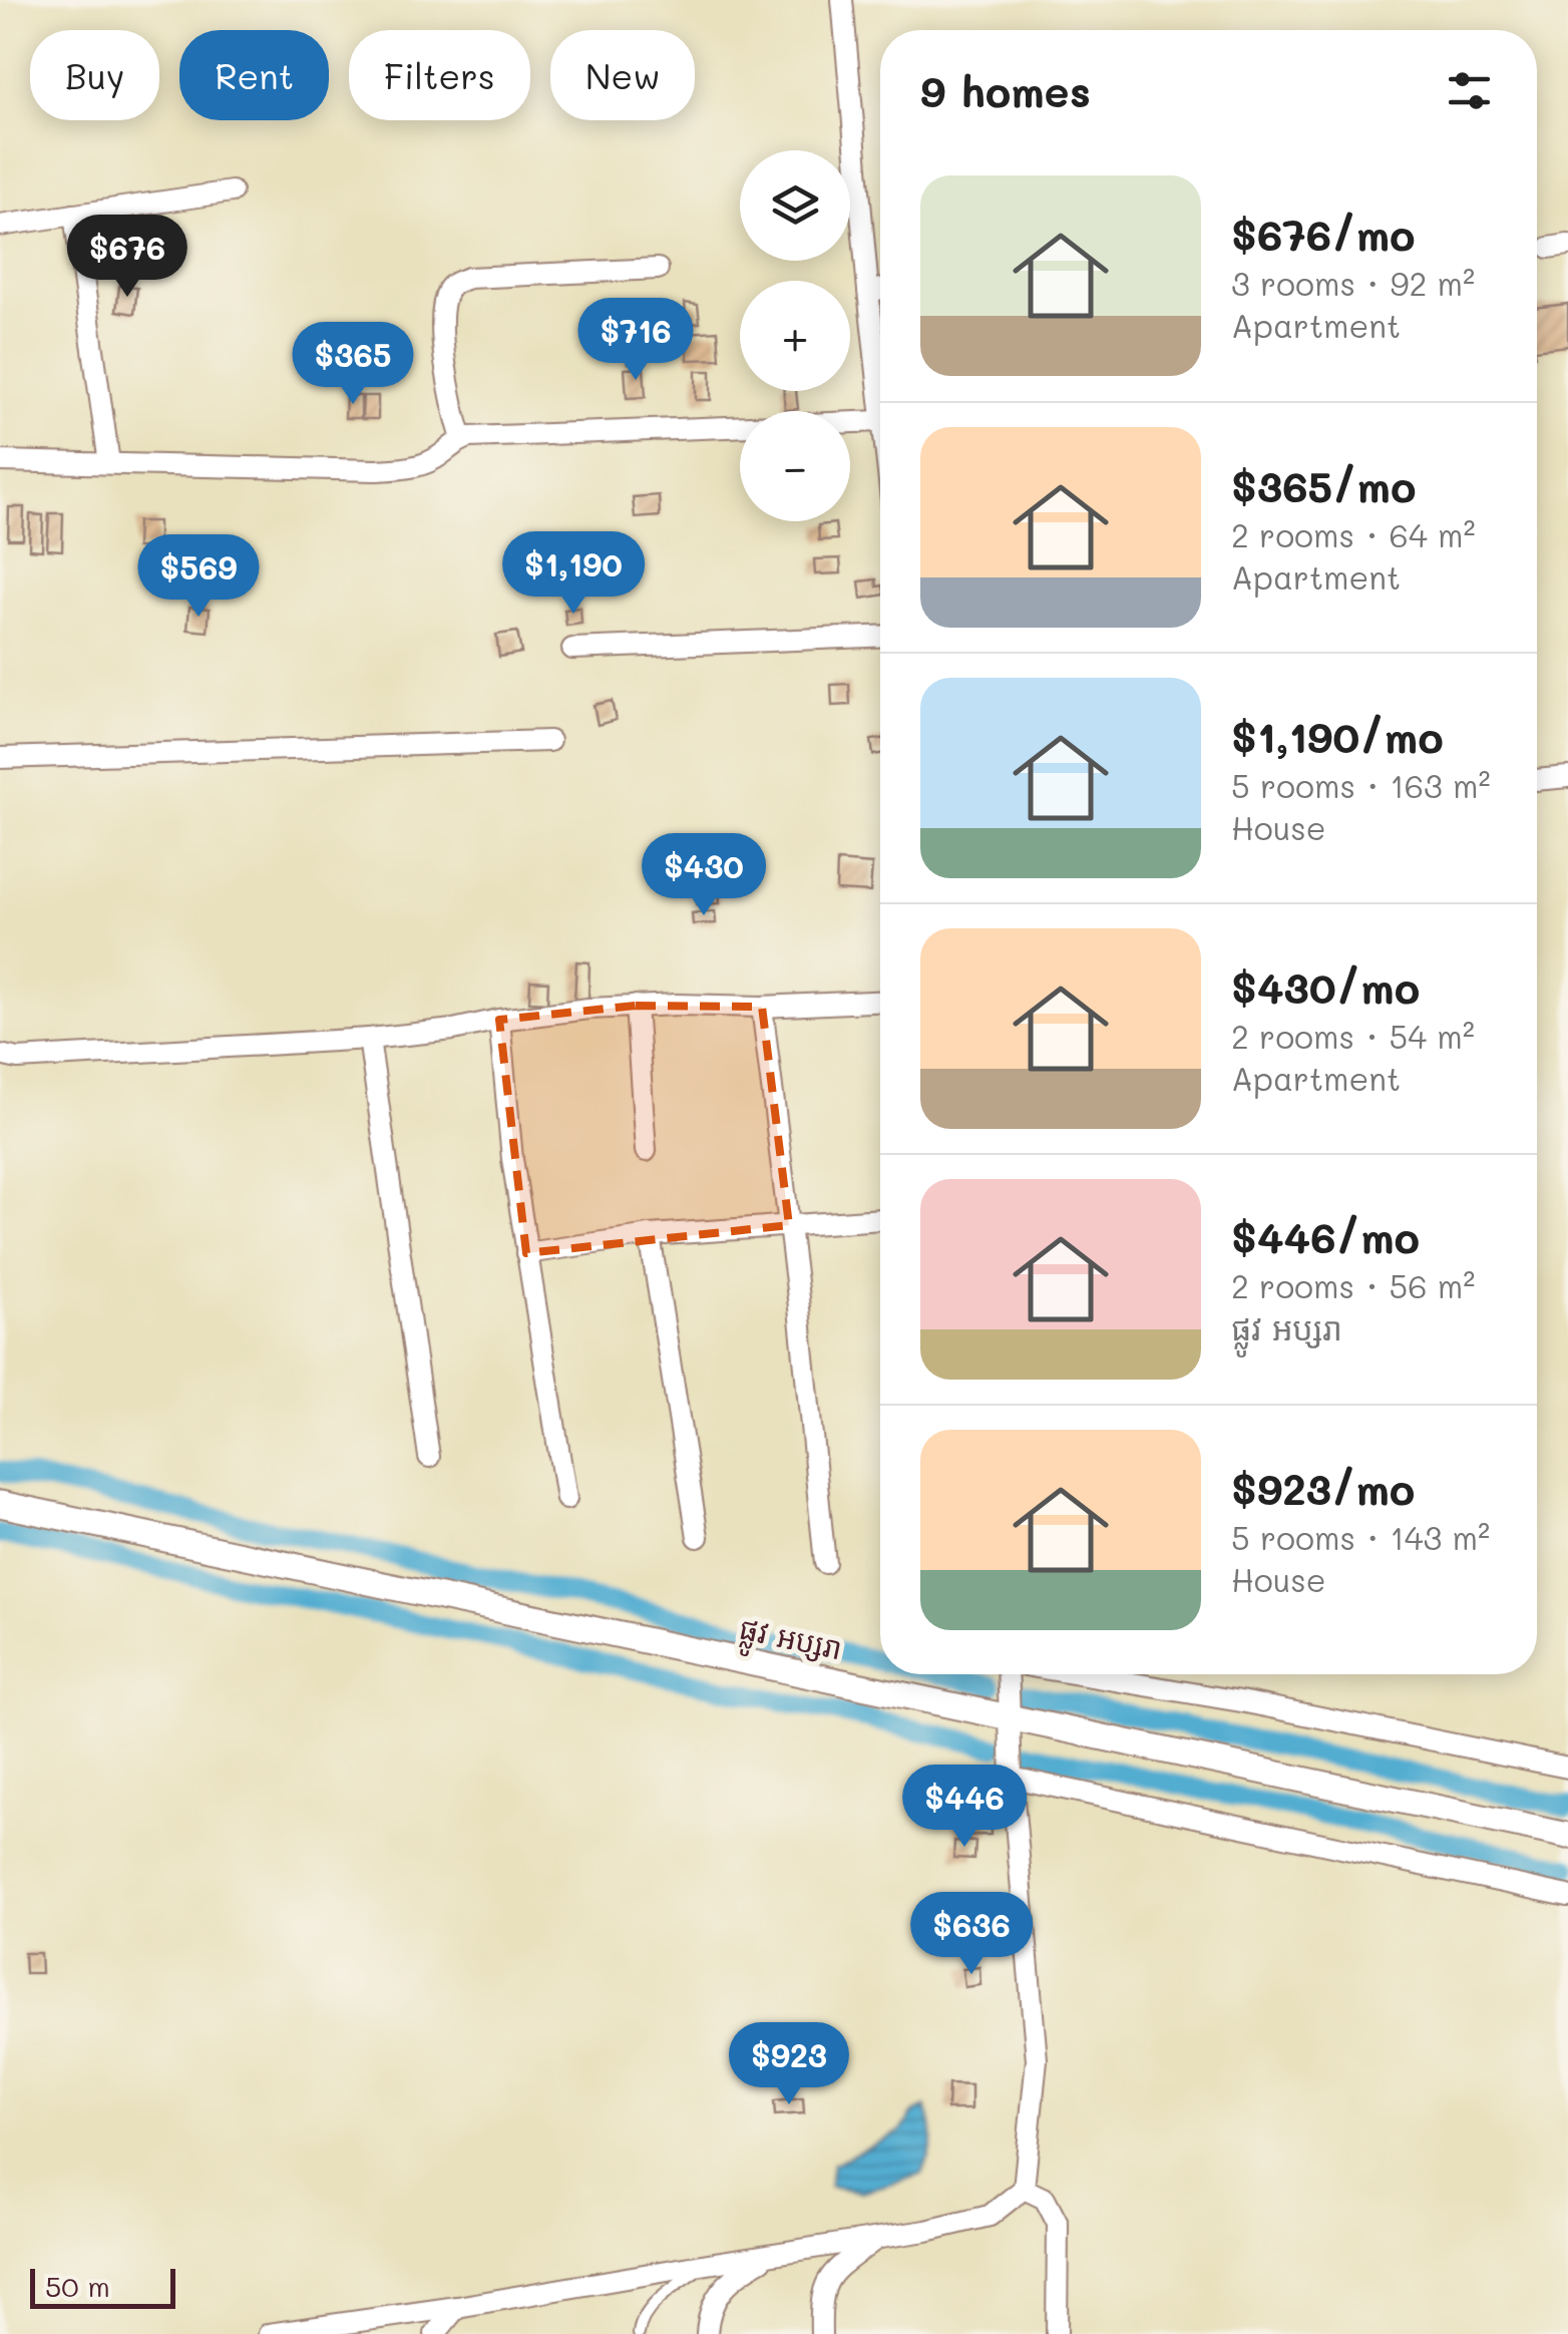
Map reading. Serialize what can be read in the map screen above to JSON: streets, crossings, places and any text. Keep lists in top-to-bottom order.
{
  "streets": {
    "street": ["ផ្លូវ អប្សរា"]
  },
  "scale_bar": "50 m",
  "page": {
    "chip": [
      "Buy",
      "Rent",
      "Filters",
      "New"
    ],
    "heading": "9 homes",
    "map_buttons": ["+", "−"],
    "list": [
      {
        "name": "$676/mo",
        "note": "3 rooms · 92 m² · Apartment"
      },
      {
        "name": "$365/mo",
        "note": "2 rooms · 64 m² · Apartment"
      },
      {
        "name": "$1,190/mo",
        "note": "5 rooms · 163 m² · House"
      },
      {
        "name": "$430/mo",
        "note": "2 rooms · 54 m² · Apartment"
      },
      {
        "name": "$446/mo",
        "note": "2 rooms · 56 m² · ផ្លូវ អប្សរា"
      },
      {
        "name": "$923/mo",
        "note": "5 rooms · 143 m² · House"
      }
    ],
    "price": [
      "$676",
      "$716",
      "$365",
      "$1,190",
      "$569",
      "$430",
      "$446",
      "$636",
      "$923"
    ],
    "scale": "50 m"
  }
}
